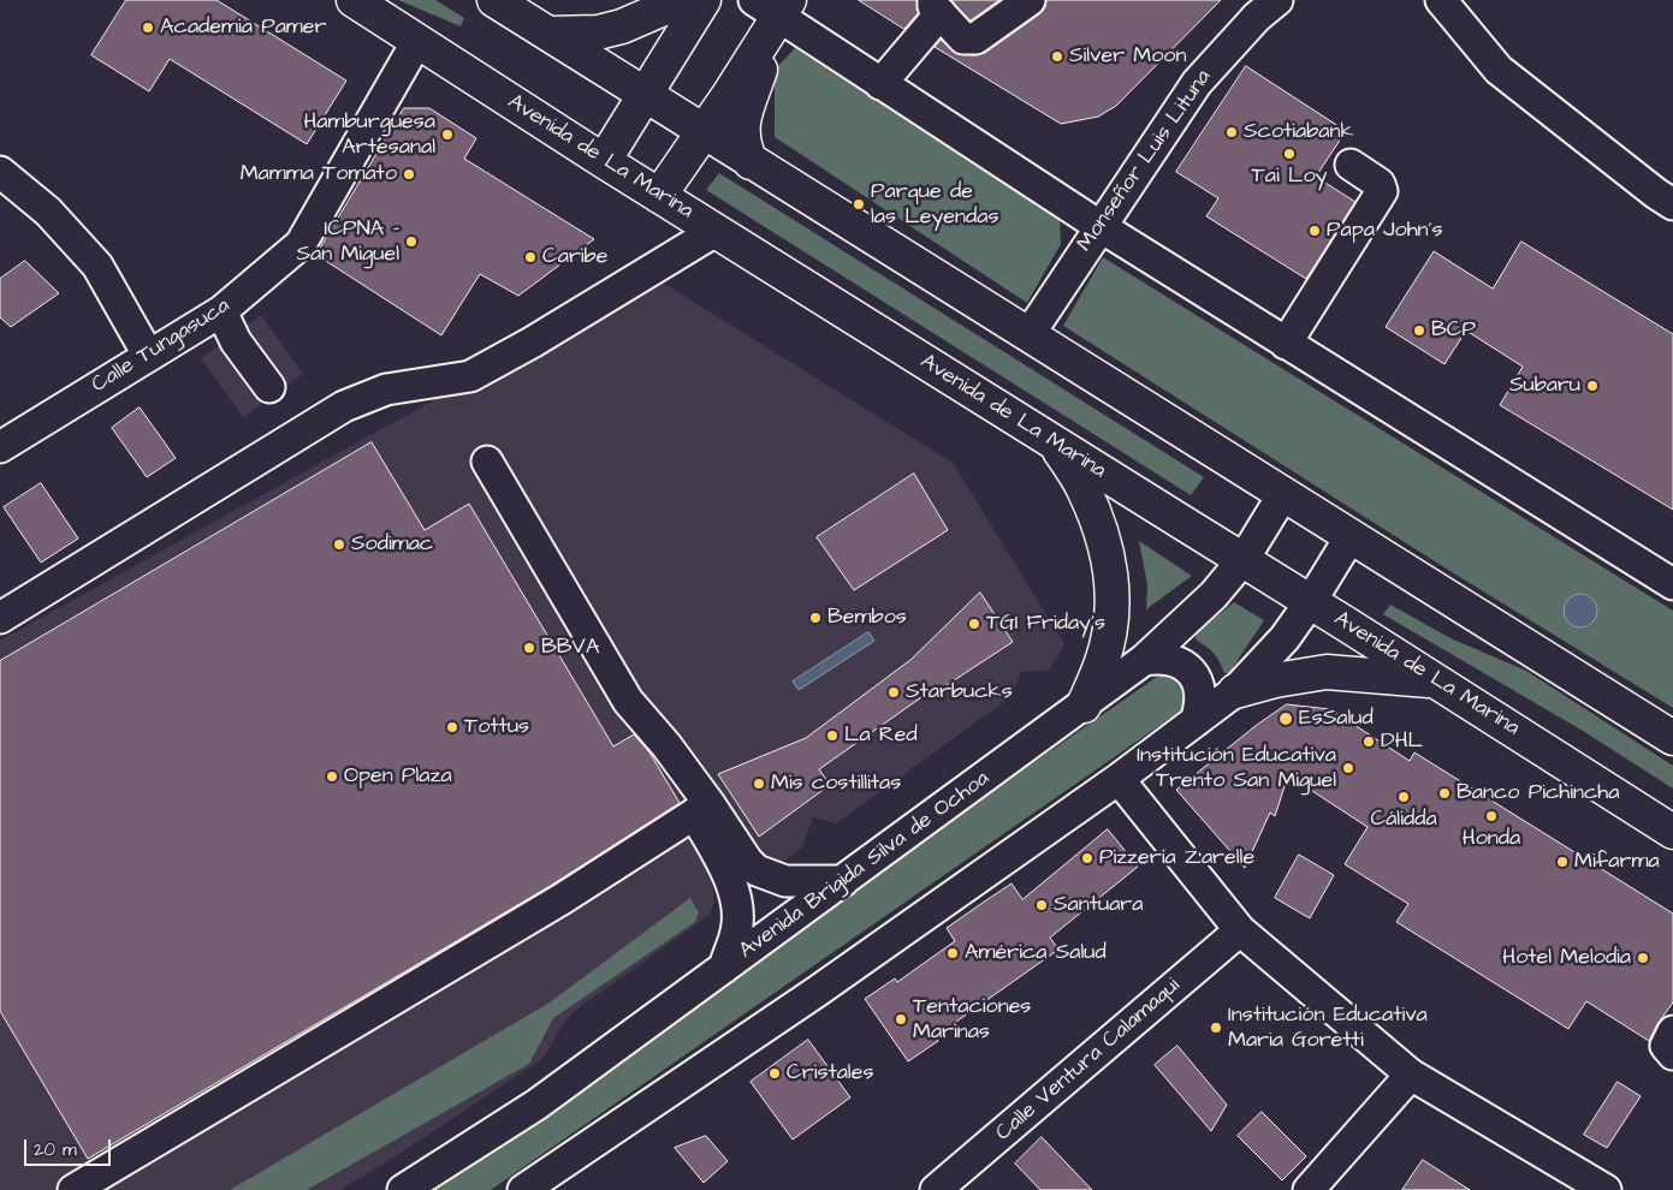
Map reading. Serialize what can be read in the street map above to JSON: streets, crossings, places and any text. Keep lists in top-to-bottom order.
{
  "streets": {
    "main road": ["Avenida de La Marina"],
    "street": [
      "Monseñor Luis Lituna",
      "Calle Tungasuca",
      "Avenida Brigida Silva de Ochoa",
      "Calle Ventura Calamaqui"
    ]
  },
  "crossings": [
    ["Avenida de La Marina", "Calle Tungasuca"],
    ["Avenida de La Marina", "Avenida Brigida Silva de Ochoa"]
  ],
  "places": [
    "Academia Pamer",
    "Silver Moon",
    "Scotiabank",
    "Hamburguesa Artesanal",
    "Tai Loy",
    "Mamma Tomato",
    "Parque de las Leyendas",
    "Papa John's",
    "ICPNA - San Miguel",
    "Caribe",
    "BCP",
    "Subaru",
    "Sodimac",
    "Bembos",
    "TGI Friday's",
    "BBVA",
    "Starbucks",
    "EsSalud",
    "Tottus",
    "La Red",
    "DHL",
    "Institución Educativa Trento San Miguel",
    "Open Plaza",
    "Mis costillitas",
    "Banco Pichincha",
    "Cálidda",
    "Honda",
    "Pizzería Zarelle",
    "Mifarma",
    "Santuara",
    "América Salud",
    "Hotel Melodia",
    "Tentaciones Marinas",
    "Institución Educativa Maria Goretti",
    "Cristales"
  ],
  "scale_bar": "20 m"
}
